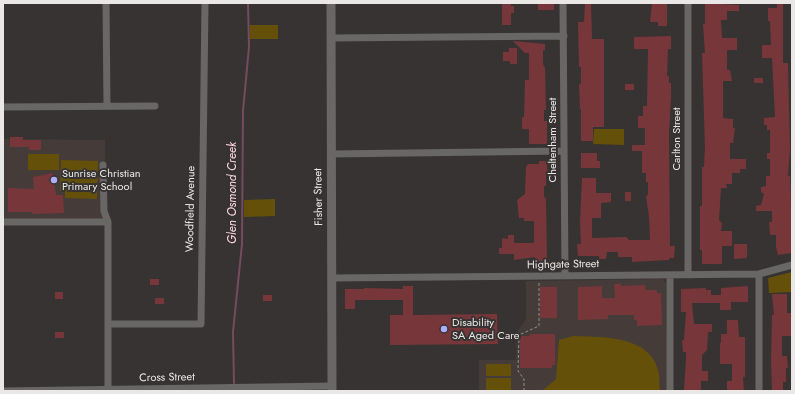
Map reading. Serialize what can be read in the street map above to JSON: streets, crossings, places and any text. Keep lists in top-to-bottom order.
{
  "streets": {
    "street": [
      "Carlton Street",
      "Cheltenham Street",
      "Fisher Street",
      "Woodfield Avenue",
      "Highgate Street",
      "Cross Street"
    ]
  },
  "crossings": [
    ["Carlton Street", "Highgate Street"],
    ["Cheltenham Street", "Highgate Street"],
    ["Fisher Street", "Highgate Street"],
    ["Fisher Street", "Cross Street"]
  ],
  "water": ["Glen Osmond Creek"],
  "places": ["Sunrise Christian Primary School", "Disability SA Aged Care"]
}
